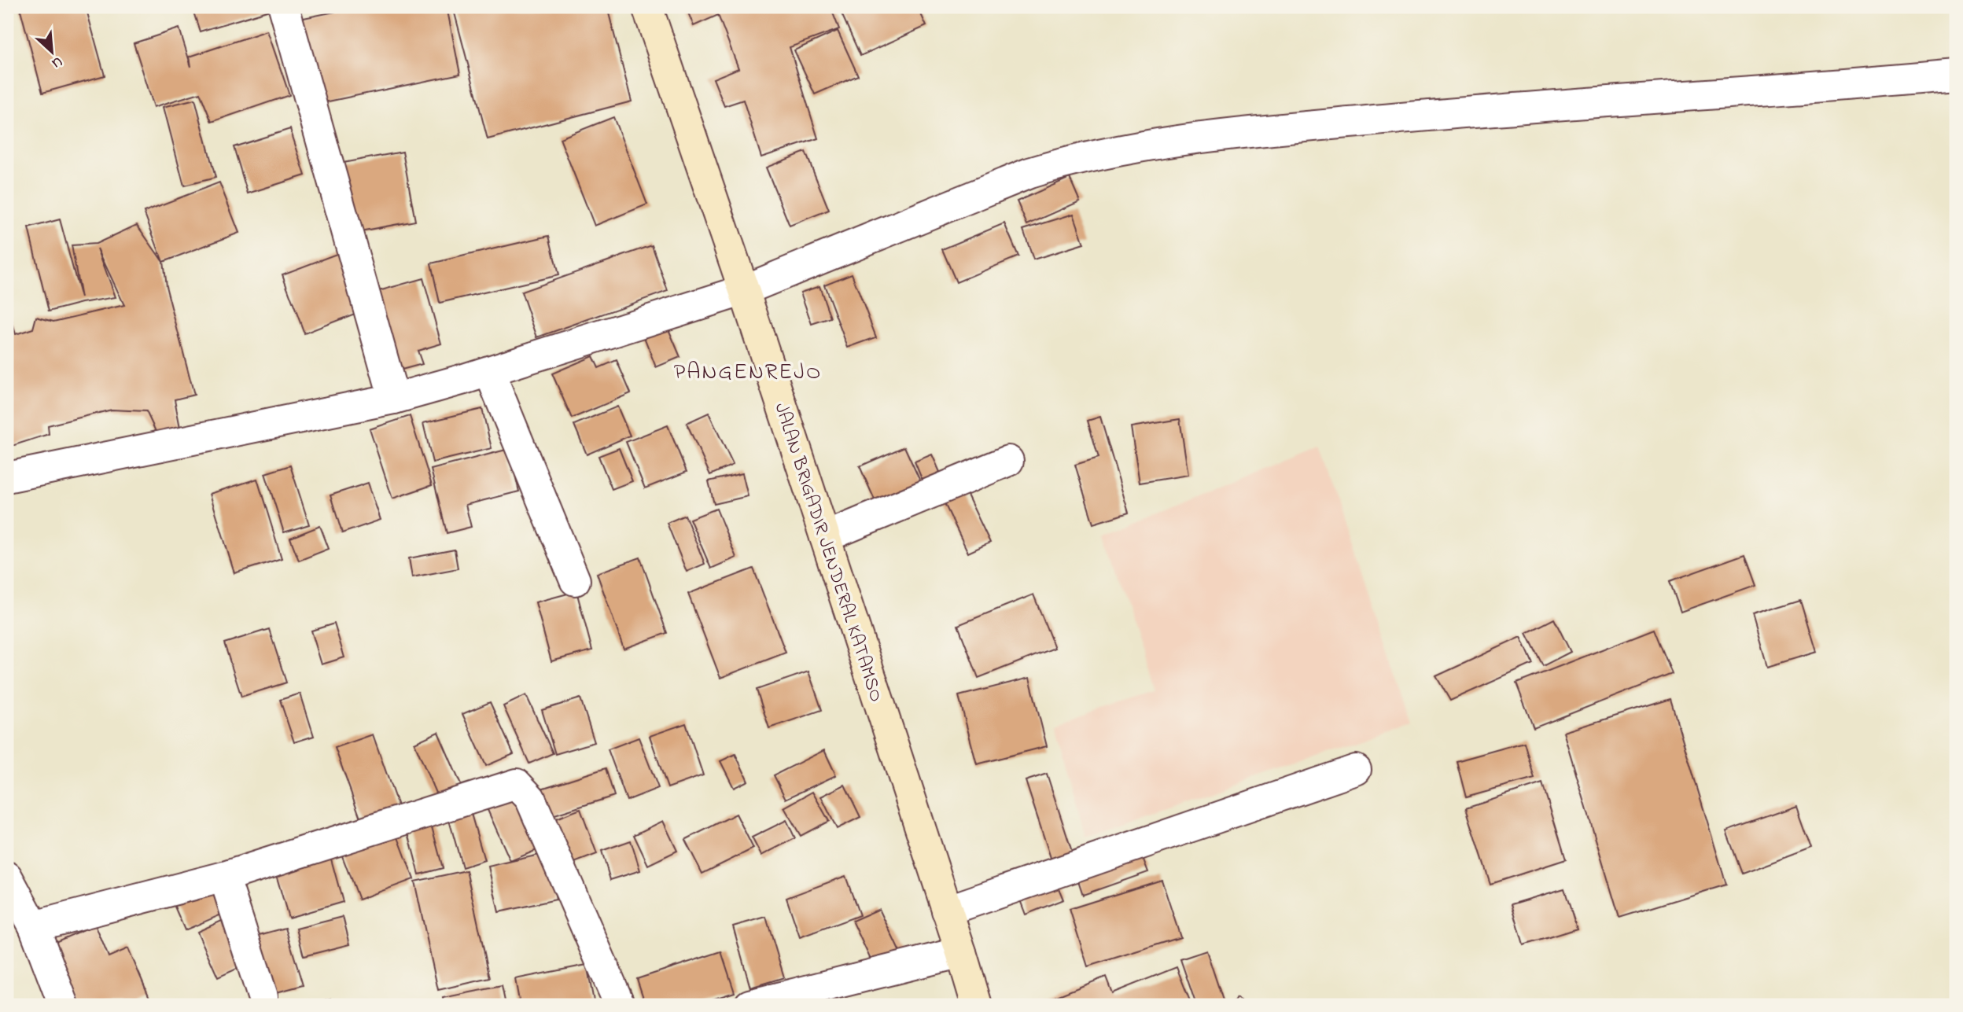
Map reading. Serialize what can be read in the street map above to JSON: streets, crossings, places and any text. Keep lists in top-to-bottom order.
{
  "streets": {
    "main road": ["JALAN BRIGADIR JENDERAL KATAMSO"]
  },
  "districts": ["PANGENREJO"],
  "north": "bottom right"
}
